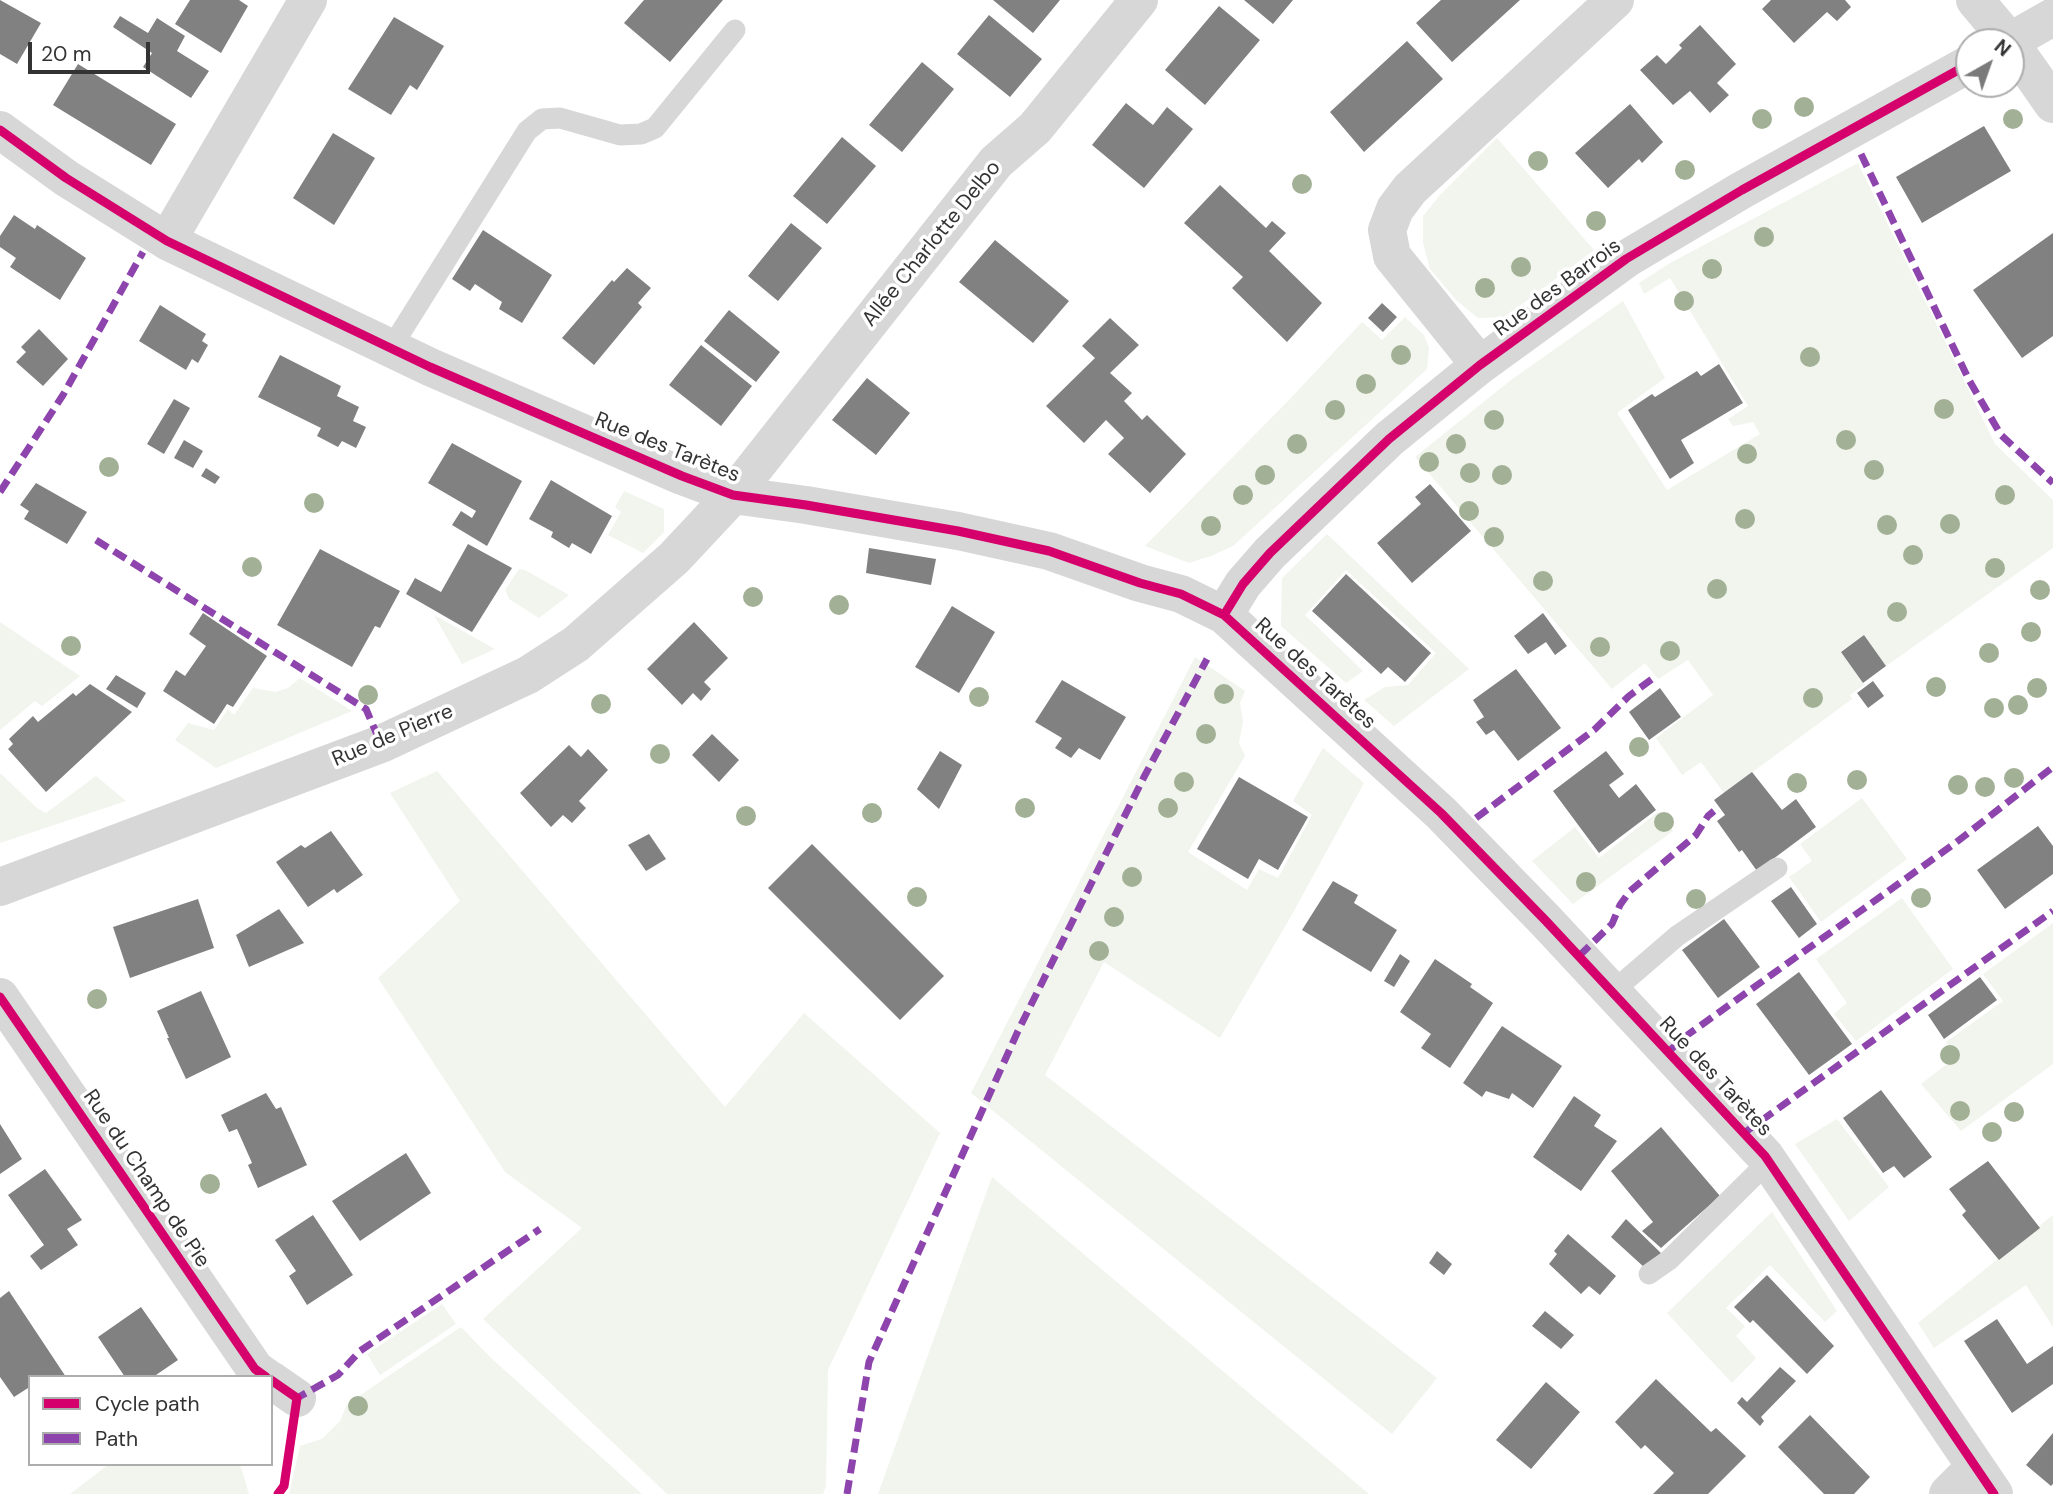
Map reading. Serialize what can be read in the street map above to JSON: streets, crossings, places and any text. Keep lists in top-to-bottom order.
{
  "streets": {
    "street": [
      "Allée Charlotte Delbo",
      "Rue des Barrois",
      "Rue des Tarètes",
      "Rue de Pierre",
      "Rue du Champ de Pie"
    ]
  },
  "crossings": [
    ["Allée Charlotte Delbo", "Rue des Tarètes"],
    ["Allée Charlotte Delbo", "Rue de Pierre"],
    ["Rue des Barrois", "Rue des Tarètes"],
    ["Rue des Tarètes", "Rue de Pierre"]
  ],
  "legend": ["Cycle path", "Path"],
  "scale_bar": "20 m",
  "north": "top right"
}
